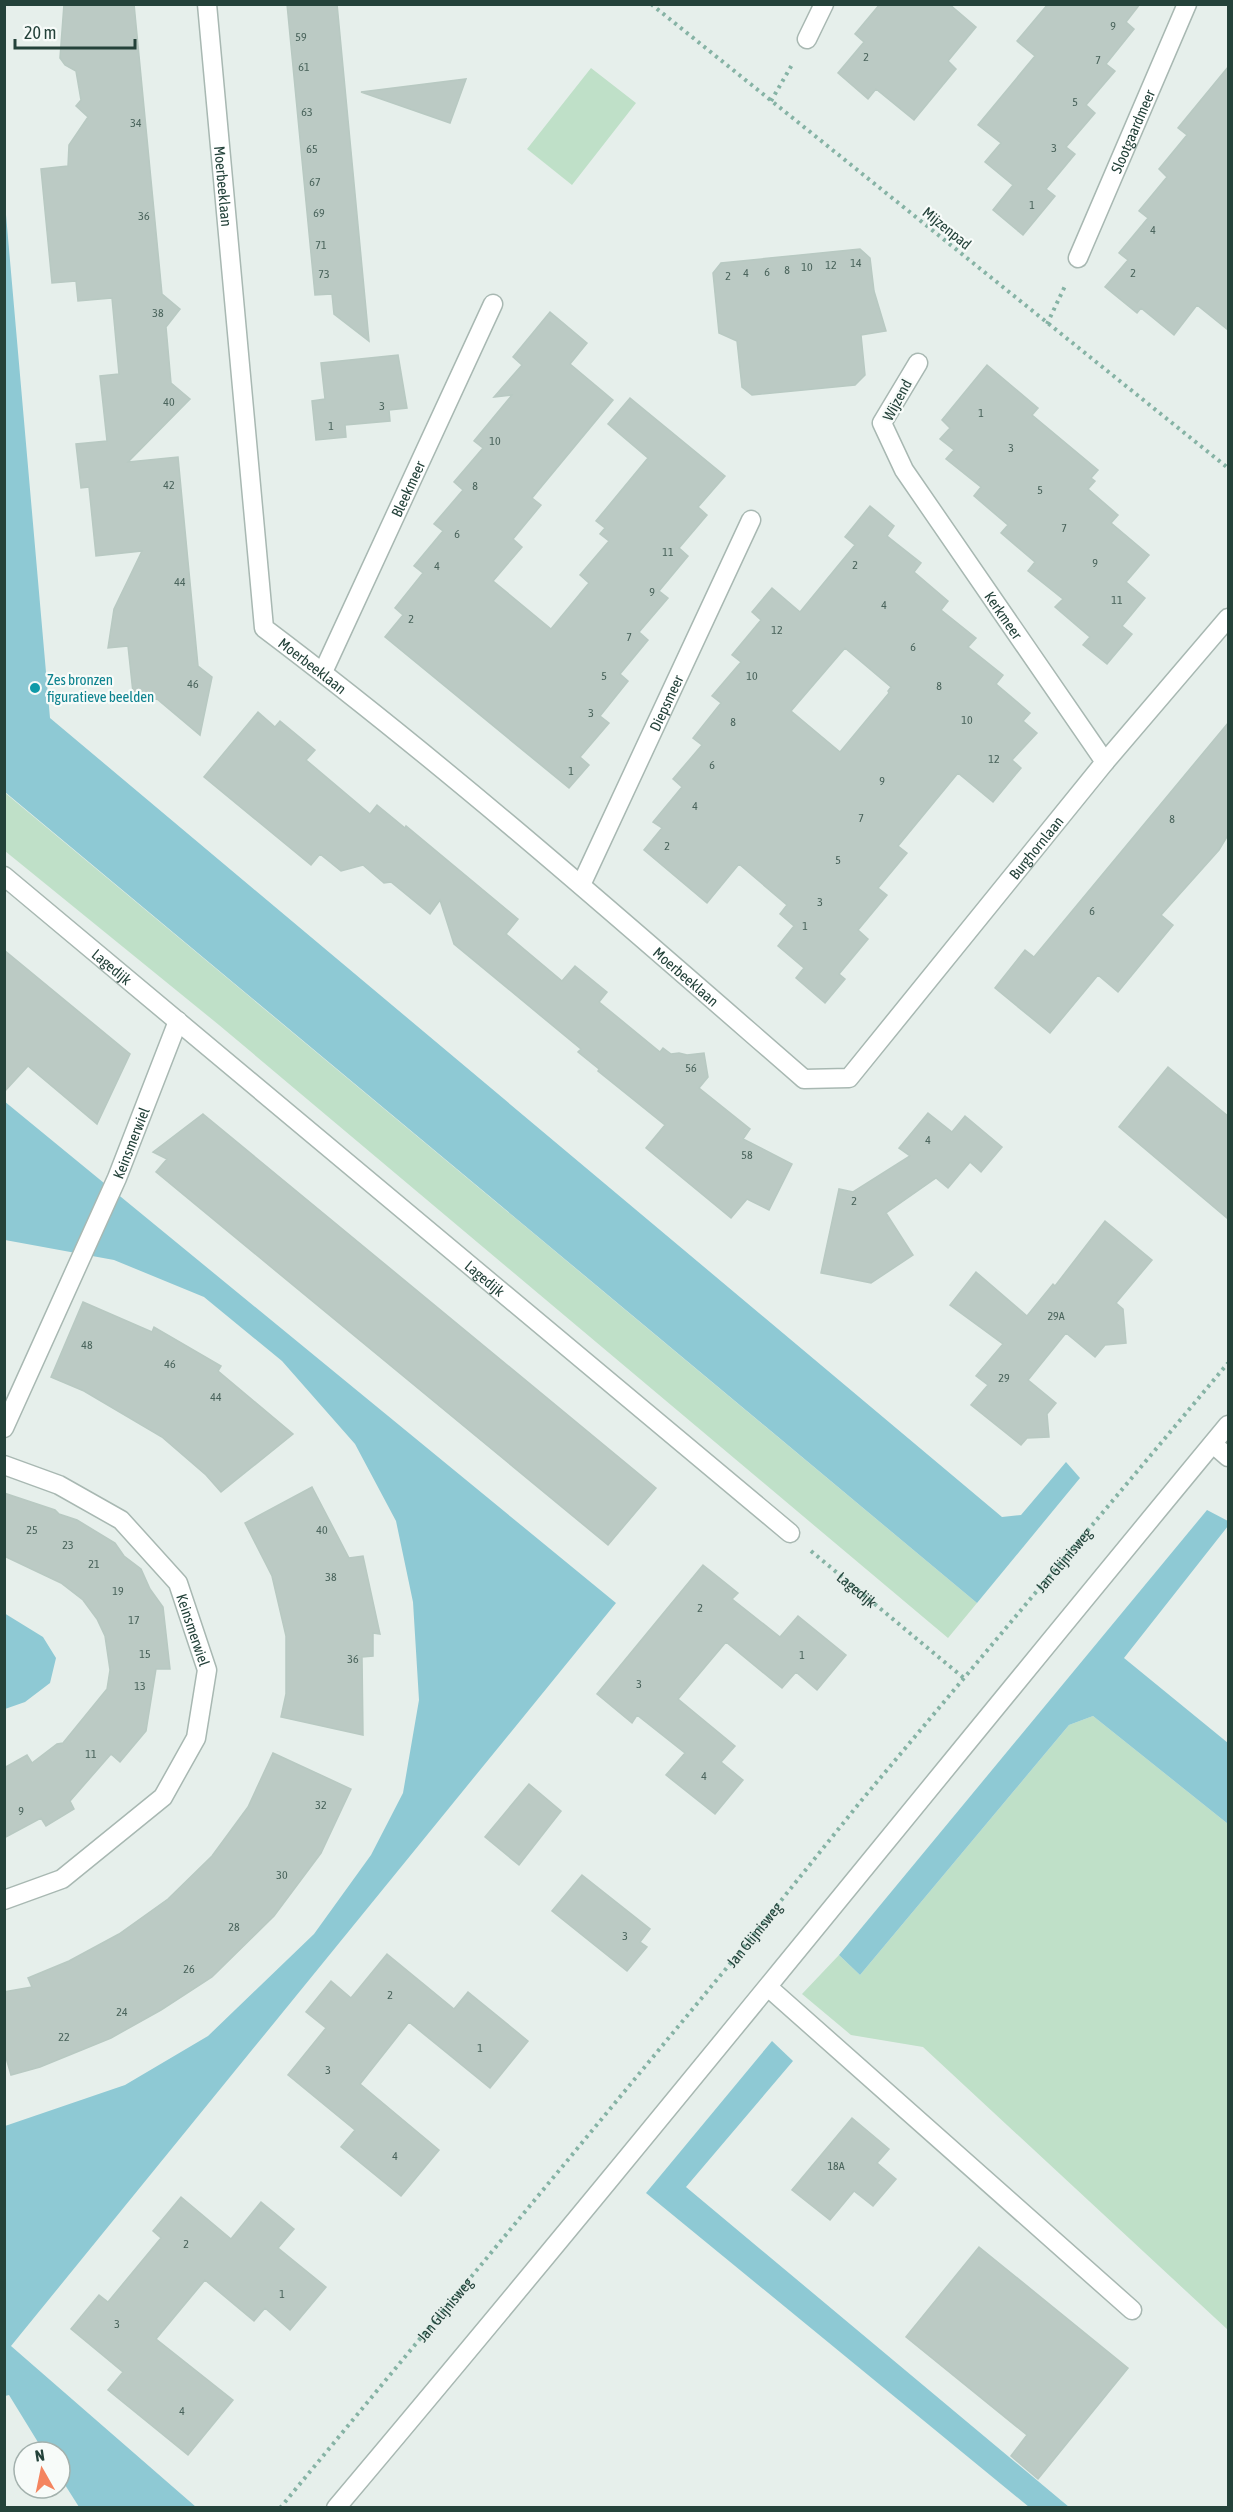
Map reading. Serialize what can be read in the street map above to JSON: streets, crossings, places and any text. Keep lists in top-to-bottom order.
{
  "streets": {
    "street": [
      "Slootgaardmeer",
      "Moerbeeklaan",
      "Wijzend",
      "Bleekmeer",
      "Kerkmeer",
      "Diepsmeer",
      "Burghornlaan",
      "Lagedijk",
      "Keinsmerwiel"
    ],
    "path": ["Mijzenpad", "Jan Glijnisweg"]
  },
  "crossings": [
    ["Moerbeeklaan", "Bleekmeer"],
    ["Moerbeeklaan", "Diepsmeer"],
    ["Moerbeeklaan", "Burghornlaan"],
    ["Wijzend", "Kerkmeer"],
    ["Kerkmeer", "Burghornlaan"],
    ["Lagedijk", "Keinsmerwiel"],
    ["Lagedijk", "Jan Glijnisweg"]
  ],
  "places": ["Zes bronzen figuratieve beelden"],
  "house_numbers": [
    "9",
    "59",
    "2",
    "7",
    "61",
    "5",
    "63",
    "34",
    "3",
    "65",
    "67",
    "1",
    "69",
    "36",
    "4",
    "71",
    "14",
    "12",
    "10",
    "8",
    "6",
    "4",
    "2",
    "73",
    "2",
    "38",
    "40",
    "3",
    "1",
    "1",
    "10",
    "3",
    "42",
    "8",
    "5",
    "7",
    "6",
    "11",
    "9",
    "2",
    "4",
    "44",
    "9",
    "11",
    "4",
    "2",
    "12",
    "7",
    "6",
    "5",
    "10",
    "46",
    "8",
    "3",
    "10",
    "8",
    "12",
    "6",
    "1",
    "9",
    "4",
    "7",
    "8",
    "2",
    "5",
    "3",
    "6",
    "1",
    "56",
    "4",
    "58",
    "2",
    "29A",
    "48",
    "46",
    "29",
    "44",
    "25",
    "40",
    "23",
    "21",
    "38",
    "19",
    "2",
    "17",
    "15",
    "1",
    "36",
    "3",
    "13",
    "11",
    "4",
    "32",
    "9",
    "30",
    "28",
    "3",
    "26",
    "2",
    "24",
    "22",
    "1",
    "3",
    "4",
    "18A",
    "2",
    "1",
    "3",
    "4"
  ],
  "scale_bar": "20 m",
  "north": "top"
}
